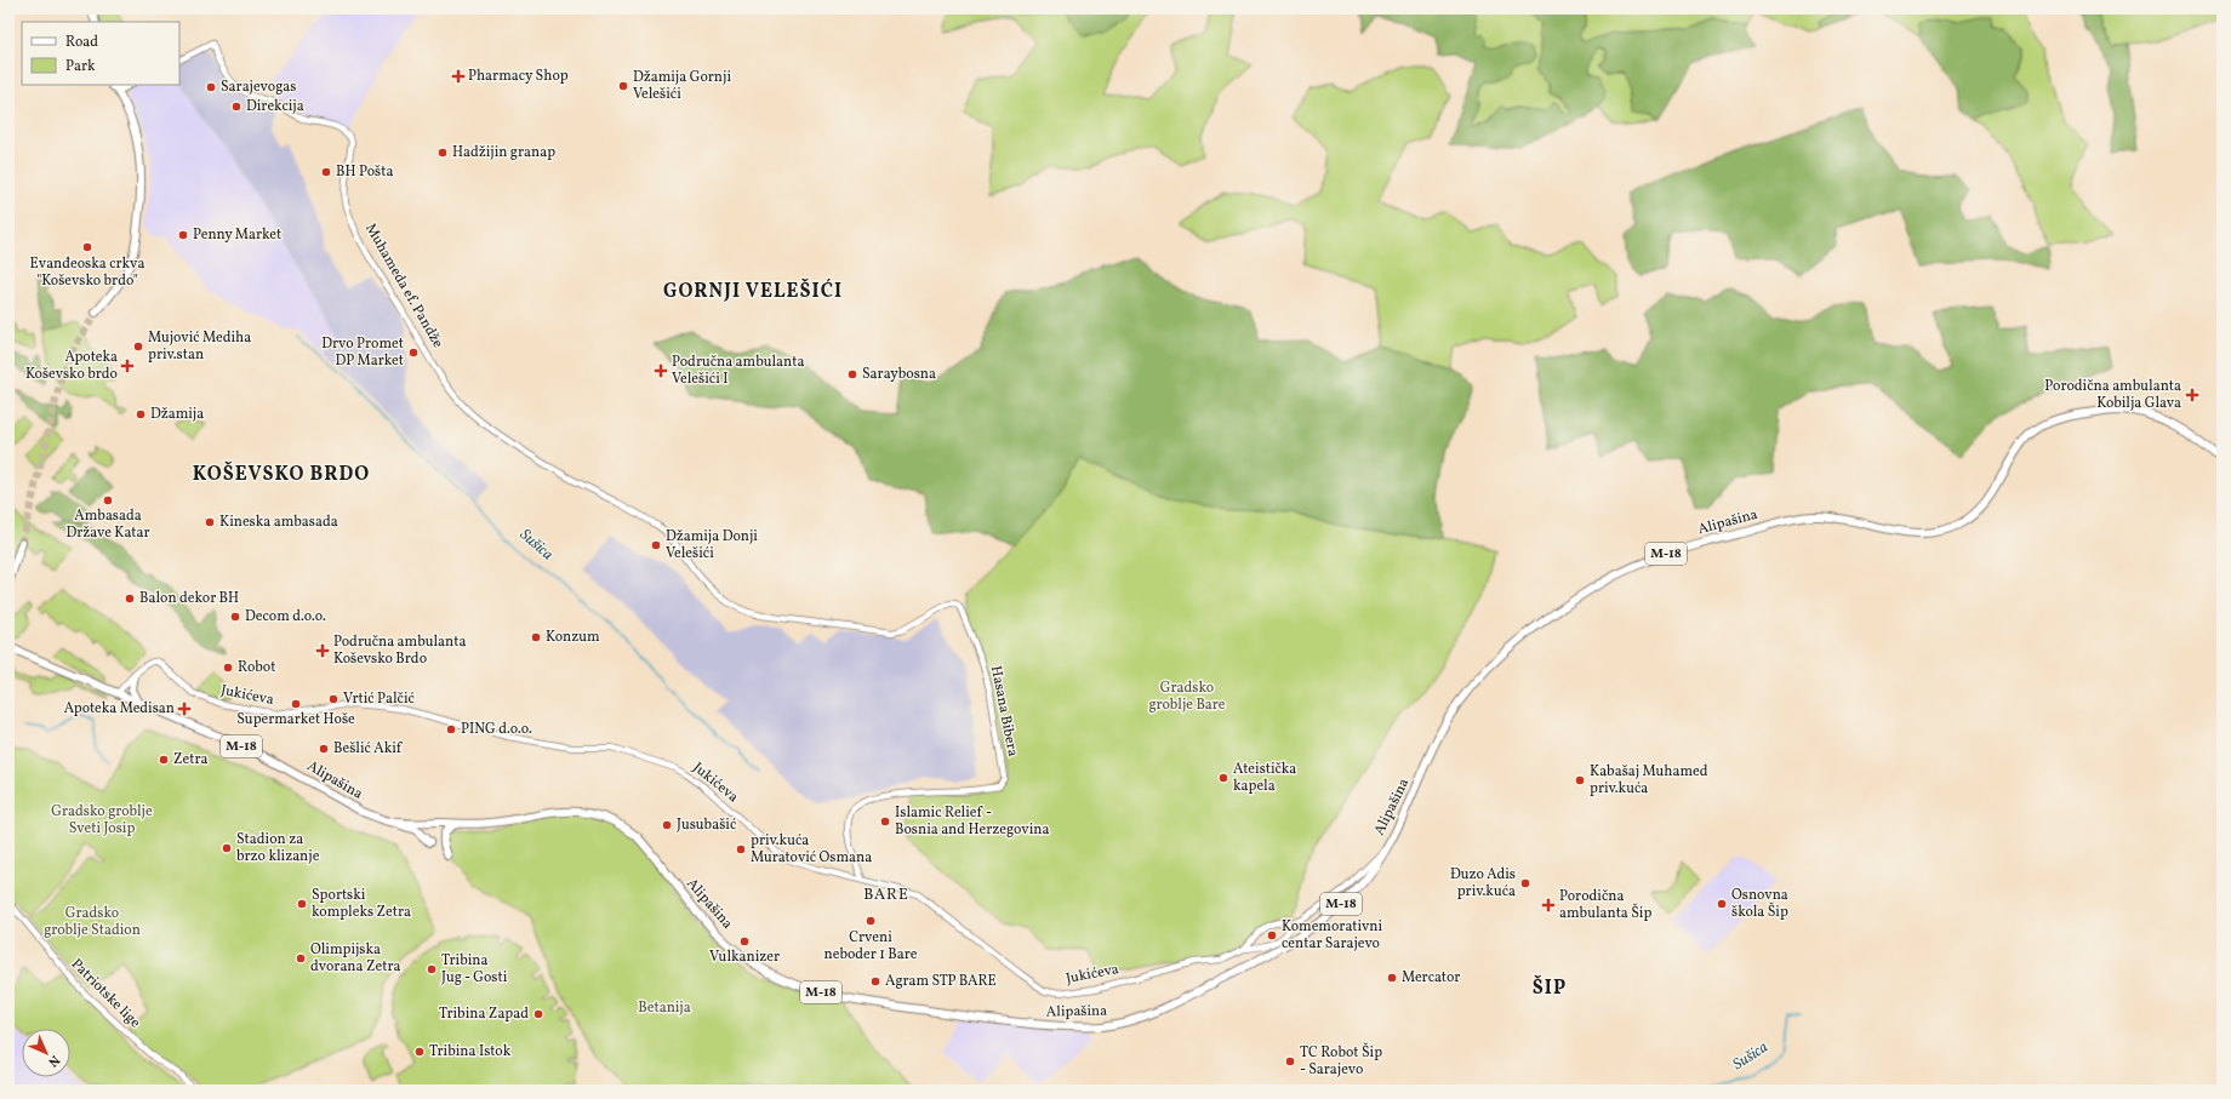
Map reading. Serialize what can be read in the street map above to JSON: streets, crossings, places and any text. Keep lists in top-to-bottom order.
{
  "streets": {
    "main road": ["Alipašina", "M-18"],
    "street": [
      "Muhameda ef. Pandže",
      "Jukićeva",
      "Hasana Bibera",
      "Patriotske lige"
    ]
  },
  "crossings": [
    ["Muhameda ef. Pandže", "Hasana Bibera"],
    ["Alipašina", "Jukićeva"],
    ["Jukićeva", "Hasana Bibera"]
  ],
  "districts": [
    "GORNJI VELEŠIĆI",
    "KOŠEVSKO BRDO",
    "BARE",
    "ŠIP"
  ],
  "water": ["Sušica"],
  "parks": [
    "Gradsko groblje Bare",
    "Gradsko groblje Sveti Josip",
    "Gradsko groblje Stadion",
    "Betanija"
  ],
  "places": {
    "health": [
      "Pharmacy Shop",
      "Apoteka Koševsko brdo",
      "Područna ambulanta Velešići I",
      "Porodična ambulanta Kobilja Glava",
      "Područna ambulanta Koševsko Brdo",
      "Apoteka Medisan",
      "Porodična ambulanta Šip"
    ],
    "other": [
      "Džamija Gornji Velešići",
      "Sarajevogas",
      "Direkcija",
      "Hadžijin granap",
      "BH Pošta",
      "Penny Market",
      "Evanđeoska crkva \"Koševsko brdo\"",
      "Mujović Mediha priv.stan",
      "Drvo Promet DP Market",
      "Saraybosna",
      "Džamija",
      "Ambasada Države Katar",
      "Kineska ambasada",
      "Džamija Donji Velešići",
      "Balon dekor BH",
      "Decom d.o.o.",
      "Konzum",
      "Robot",
      "Vrtić Palčić",
      "Supermarket Hoše",
      "PING d.o.o.",
      "Bešlić Akif",
      "Zetra",
      "Ateistička kapela",
      "Kabašaj Muhamed priv.kuća",
      "Islamic Relief - Bosnia and Herzegovina",
      "Jusubašić",
      "Stadion za brzo klizanje",
      "priv.kuća Muratović Osmana",
      "Đuzo Adis priv.kuća",
      "Sportski kompleks Zetra",
      "Osnovna škola Šip",
      "Crveni neboder 1 Bare",
      "Komemorativni centar Sarajevo",
      "Vulkanizer",
      "Olimpijska dvorana Zetra",
      "Tribina Jug - Gosti",
      "Mercator",
      "Agram STP BARE",
      "Tribina Zapad",
      "Tribina Istok",
      "TC Robot Šip - Sarajevo"
    ]
  },
  "legend": ["Road", "Park"],
  "north": "bottom right"
}
